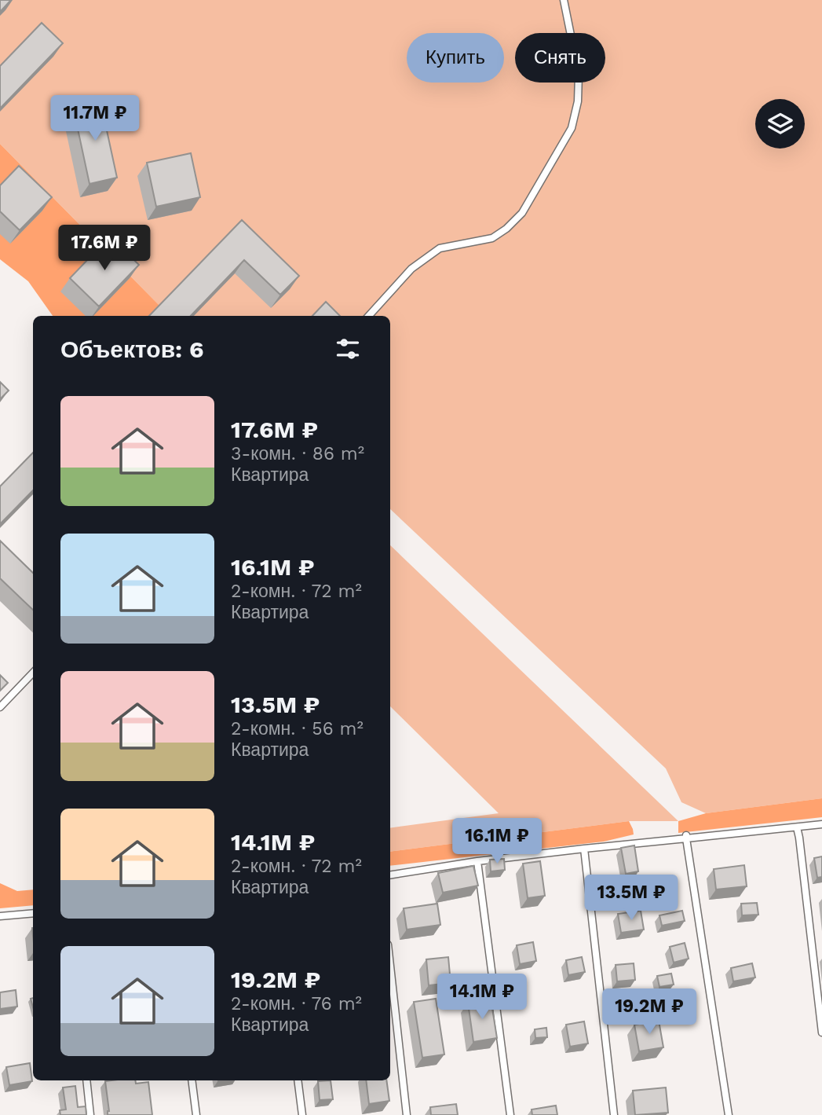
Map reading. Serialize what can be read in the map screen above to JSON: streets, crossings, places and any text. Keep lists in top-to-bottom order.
{
  "page": {
    "chip": ["Купить", "Снять"],
    "price": [
      "11.7M ₽",
      "17.6M ₽",
      "16.1M ₽",
      "13.5M ₽",
      "14.1M ₽",
      "19.2M ₽"
    ],
    "heading": "Объектов: 6",
    "list": [
      {
        "name": "17.6M ₽",
        "note": "3-комн. · 86 m² · Квартира"
      },
      {
        "name": "16.1M ₽",
        "note": "2-комн. · 72 m² · Квартира"
      },
      {
        "name": "13.5M ₽",
        "note": "2-комн. · 56 m² · Квартира"
      },
      {
        "name": "14.1M ₽",
        "note": "2-комн. · 72 m² · Квартира"
      },
      {
        "name": "19.2M ₽",
        "note": "2-комн. · 76 m² · Квартира"
      }
    ]
  }
}
